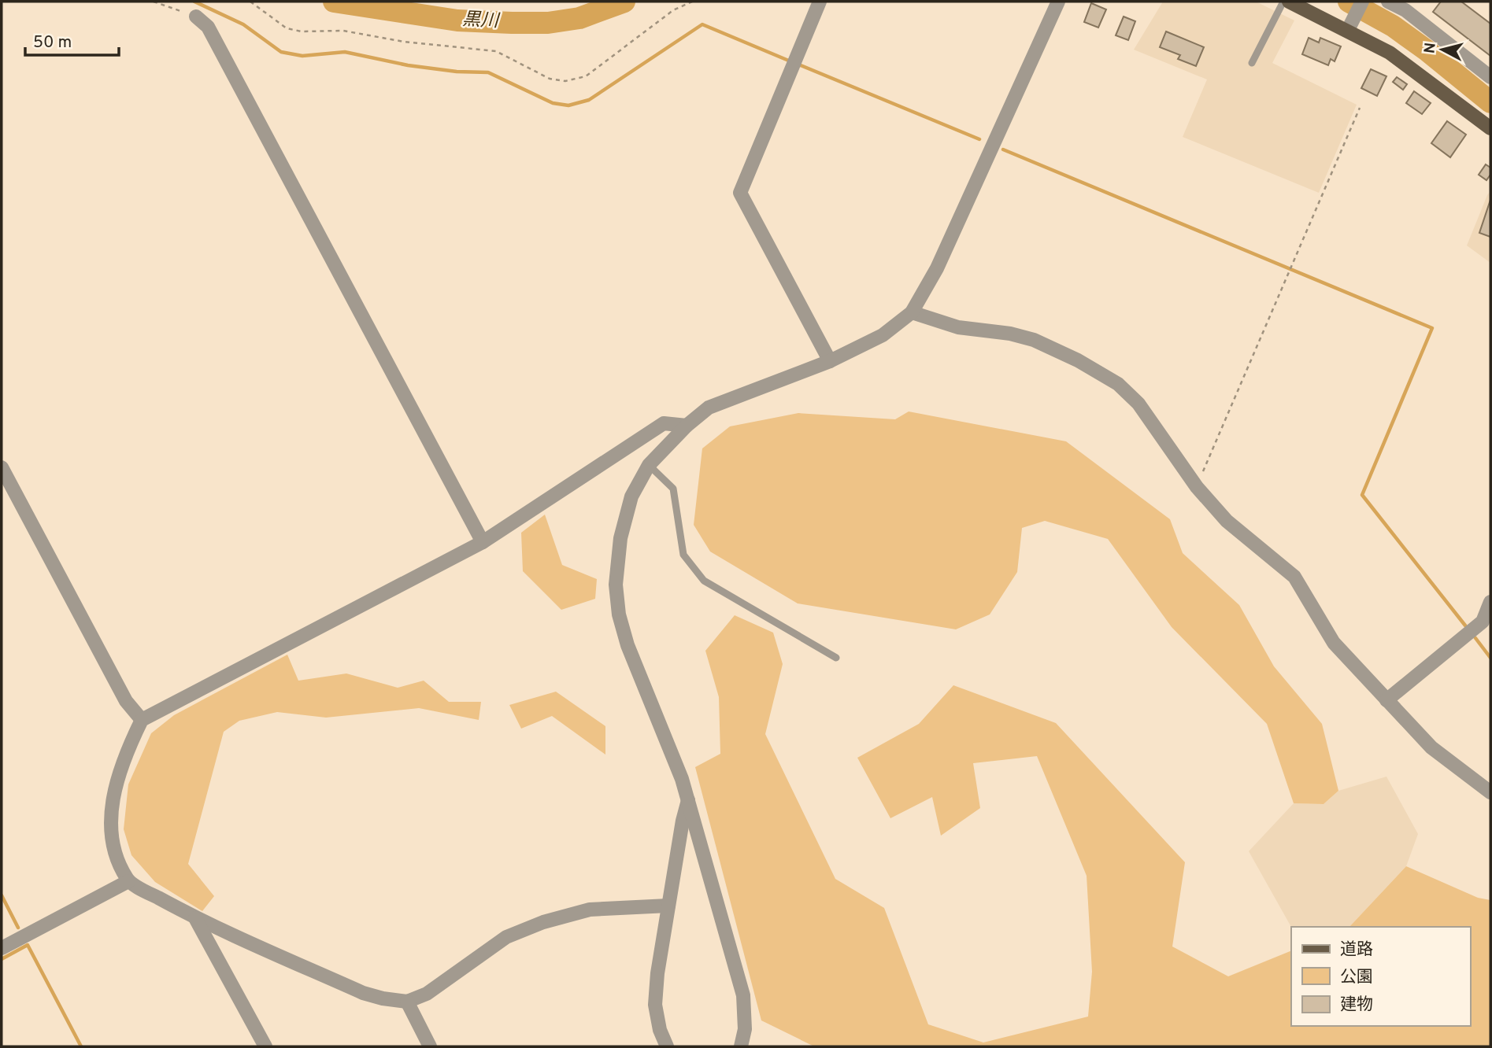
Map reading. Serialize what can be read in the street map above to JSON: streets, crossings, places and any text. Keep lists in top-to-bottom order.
{
  "water": ["黒川"],
  "legend": ["道路", "公園", "建物"],
  "scale_bar": "50 m",
  "north": "left"
}
